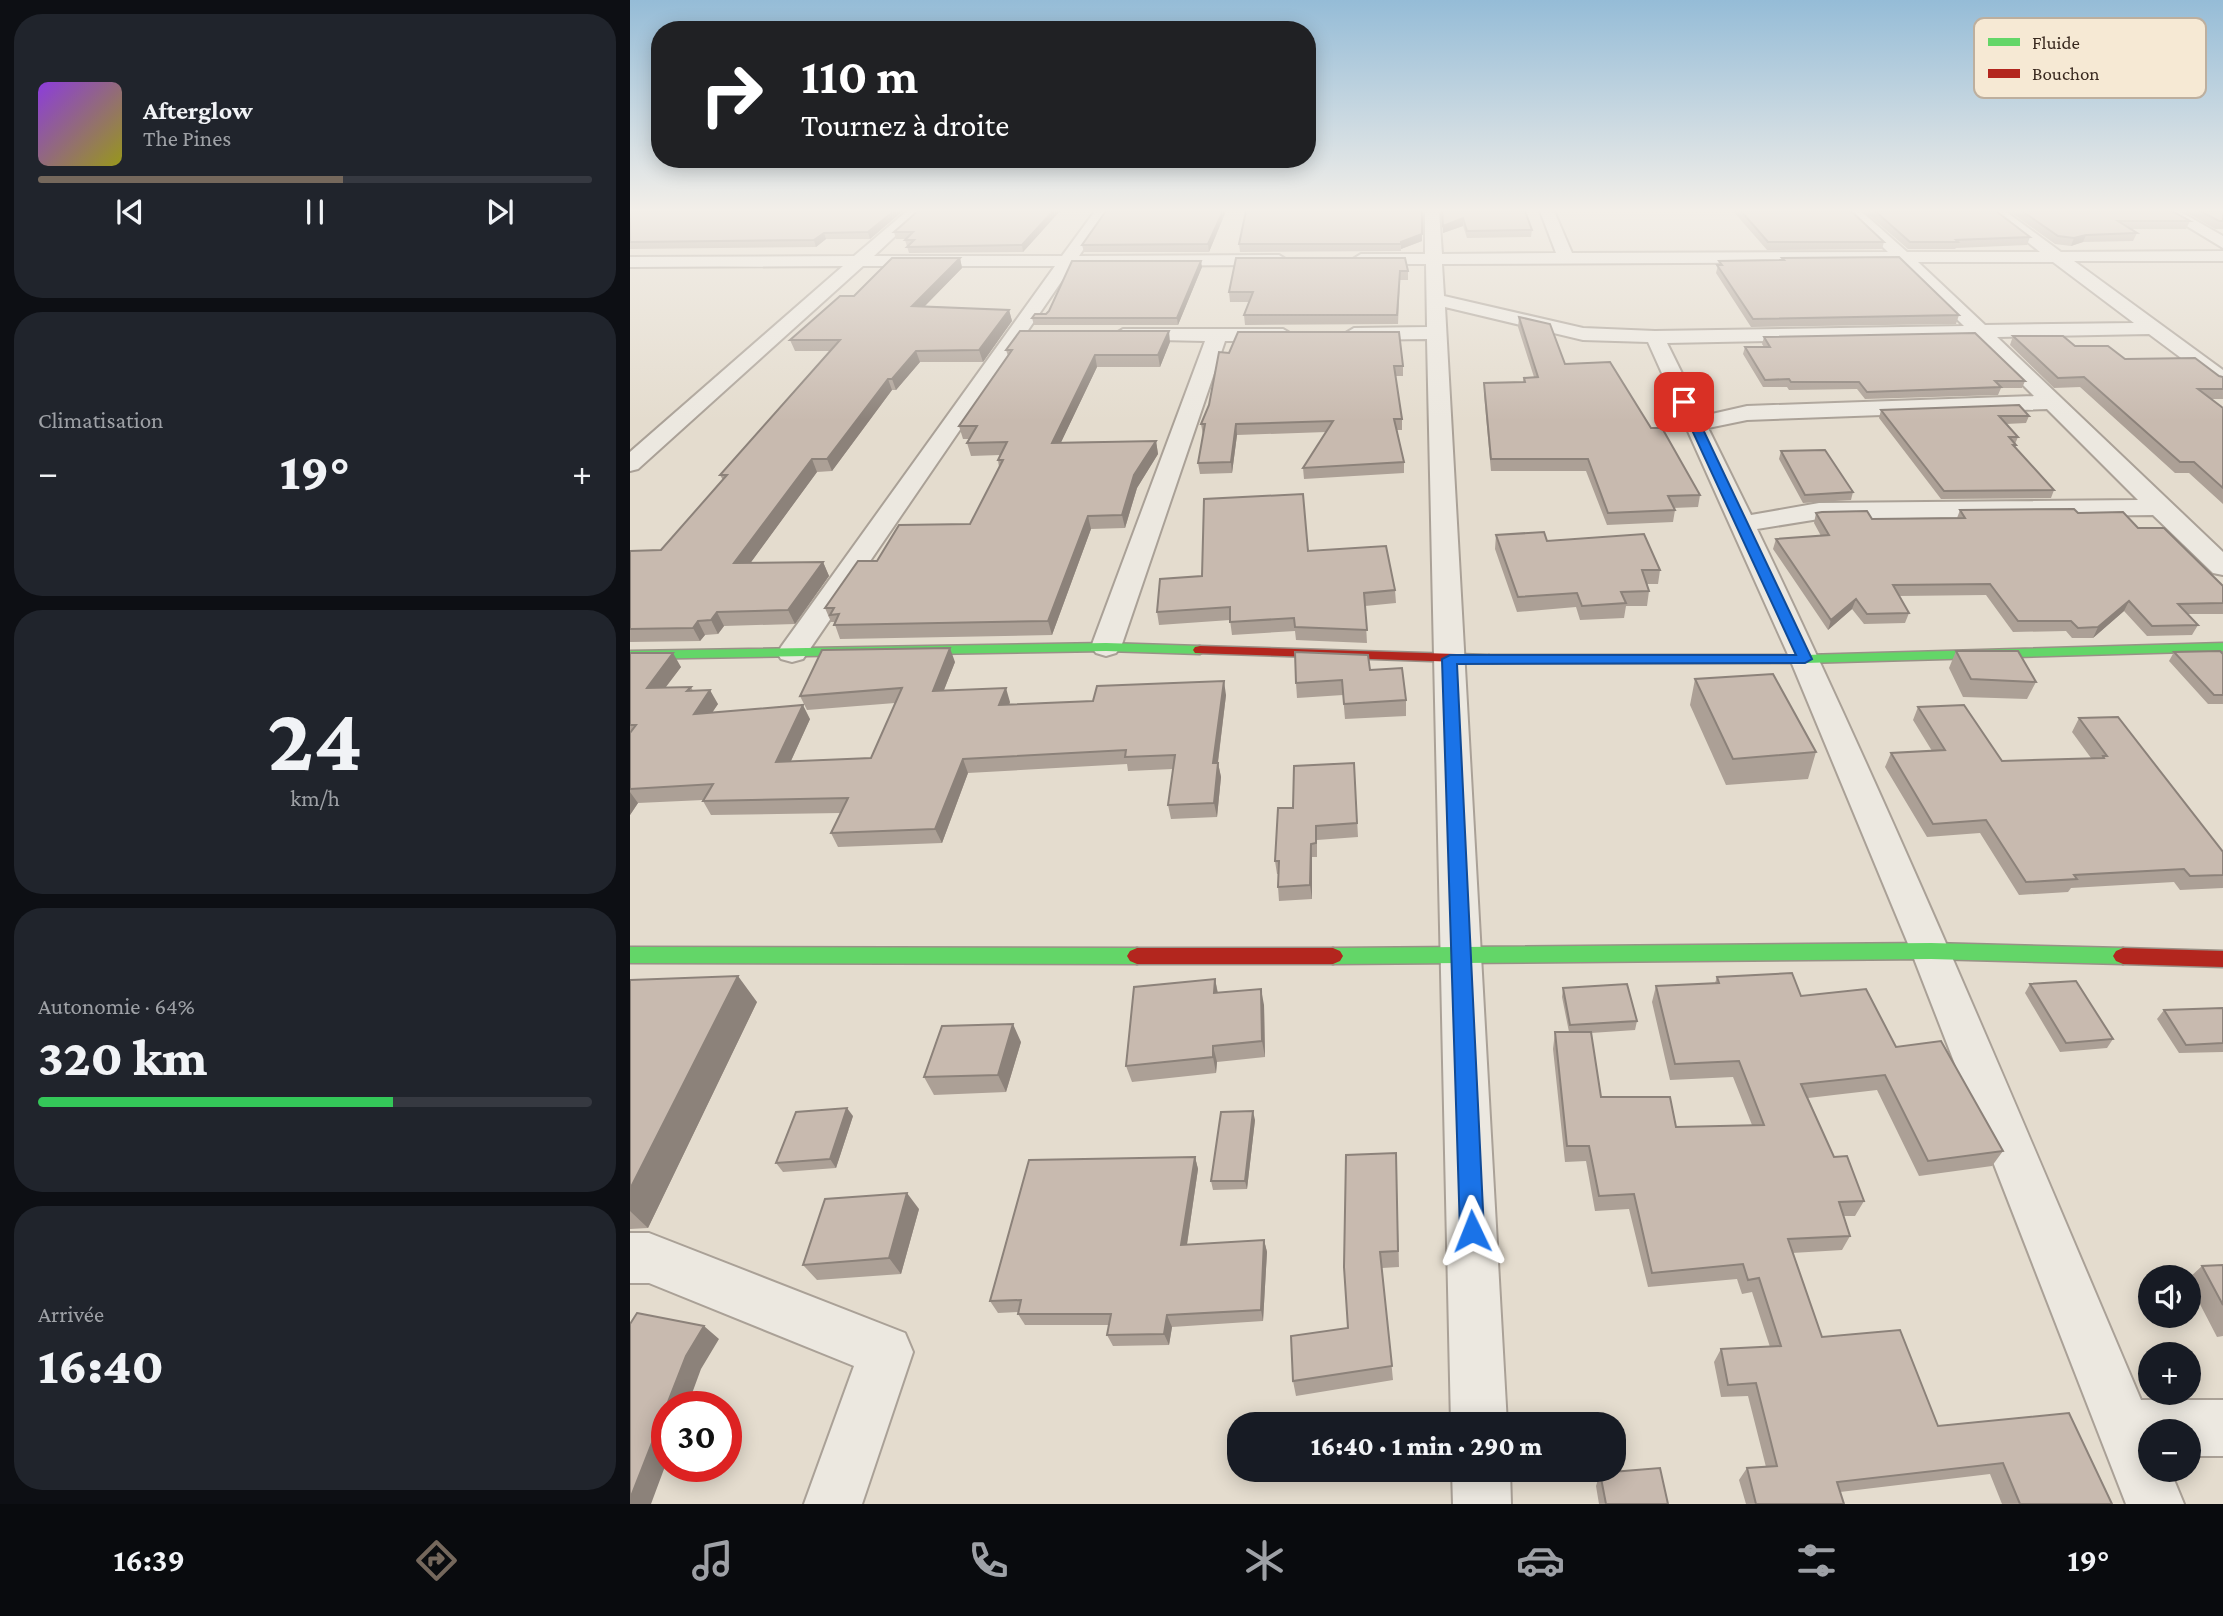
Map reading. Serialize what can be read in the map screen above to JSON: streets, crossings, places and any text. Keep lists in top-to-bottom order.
{
  "legend": ["Fluide", "Bouchon"],
  "page": {
    "turn": ["110 m", "Tournez à droite"],
    "song": ["Afterglow", "The Pines"],
    "tile": [
      "Climatisation",
      ["24", "km/h"],
      ["Autonomie · 64%", "320 km"],
      ["Arrivée", "16:40"]
    ],
    "heat": ["−", "19°", "+"],
    "map_buttons": ["+", "−"],
    "limit": "30",
    "trip": "16:40 · 1 min · 290 m",
    "tabs": ["16:39", "19°"]
  }
}
